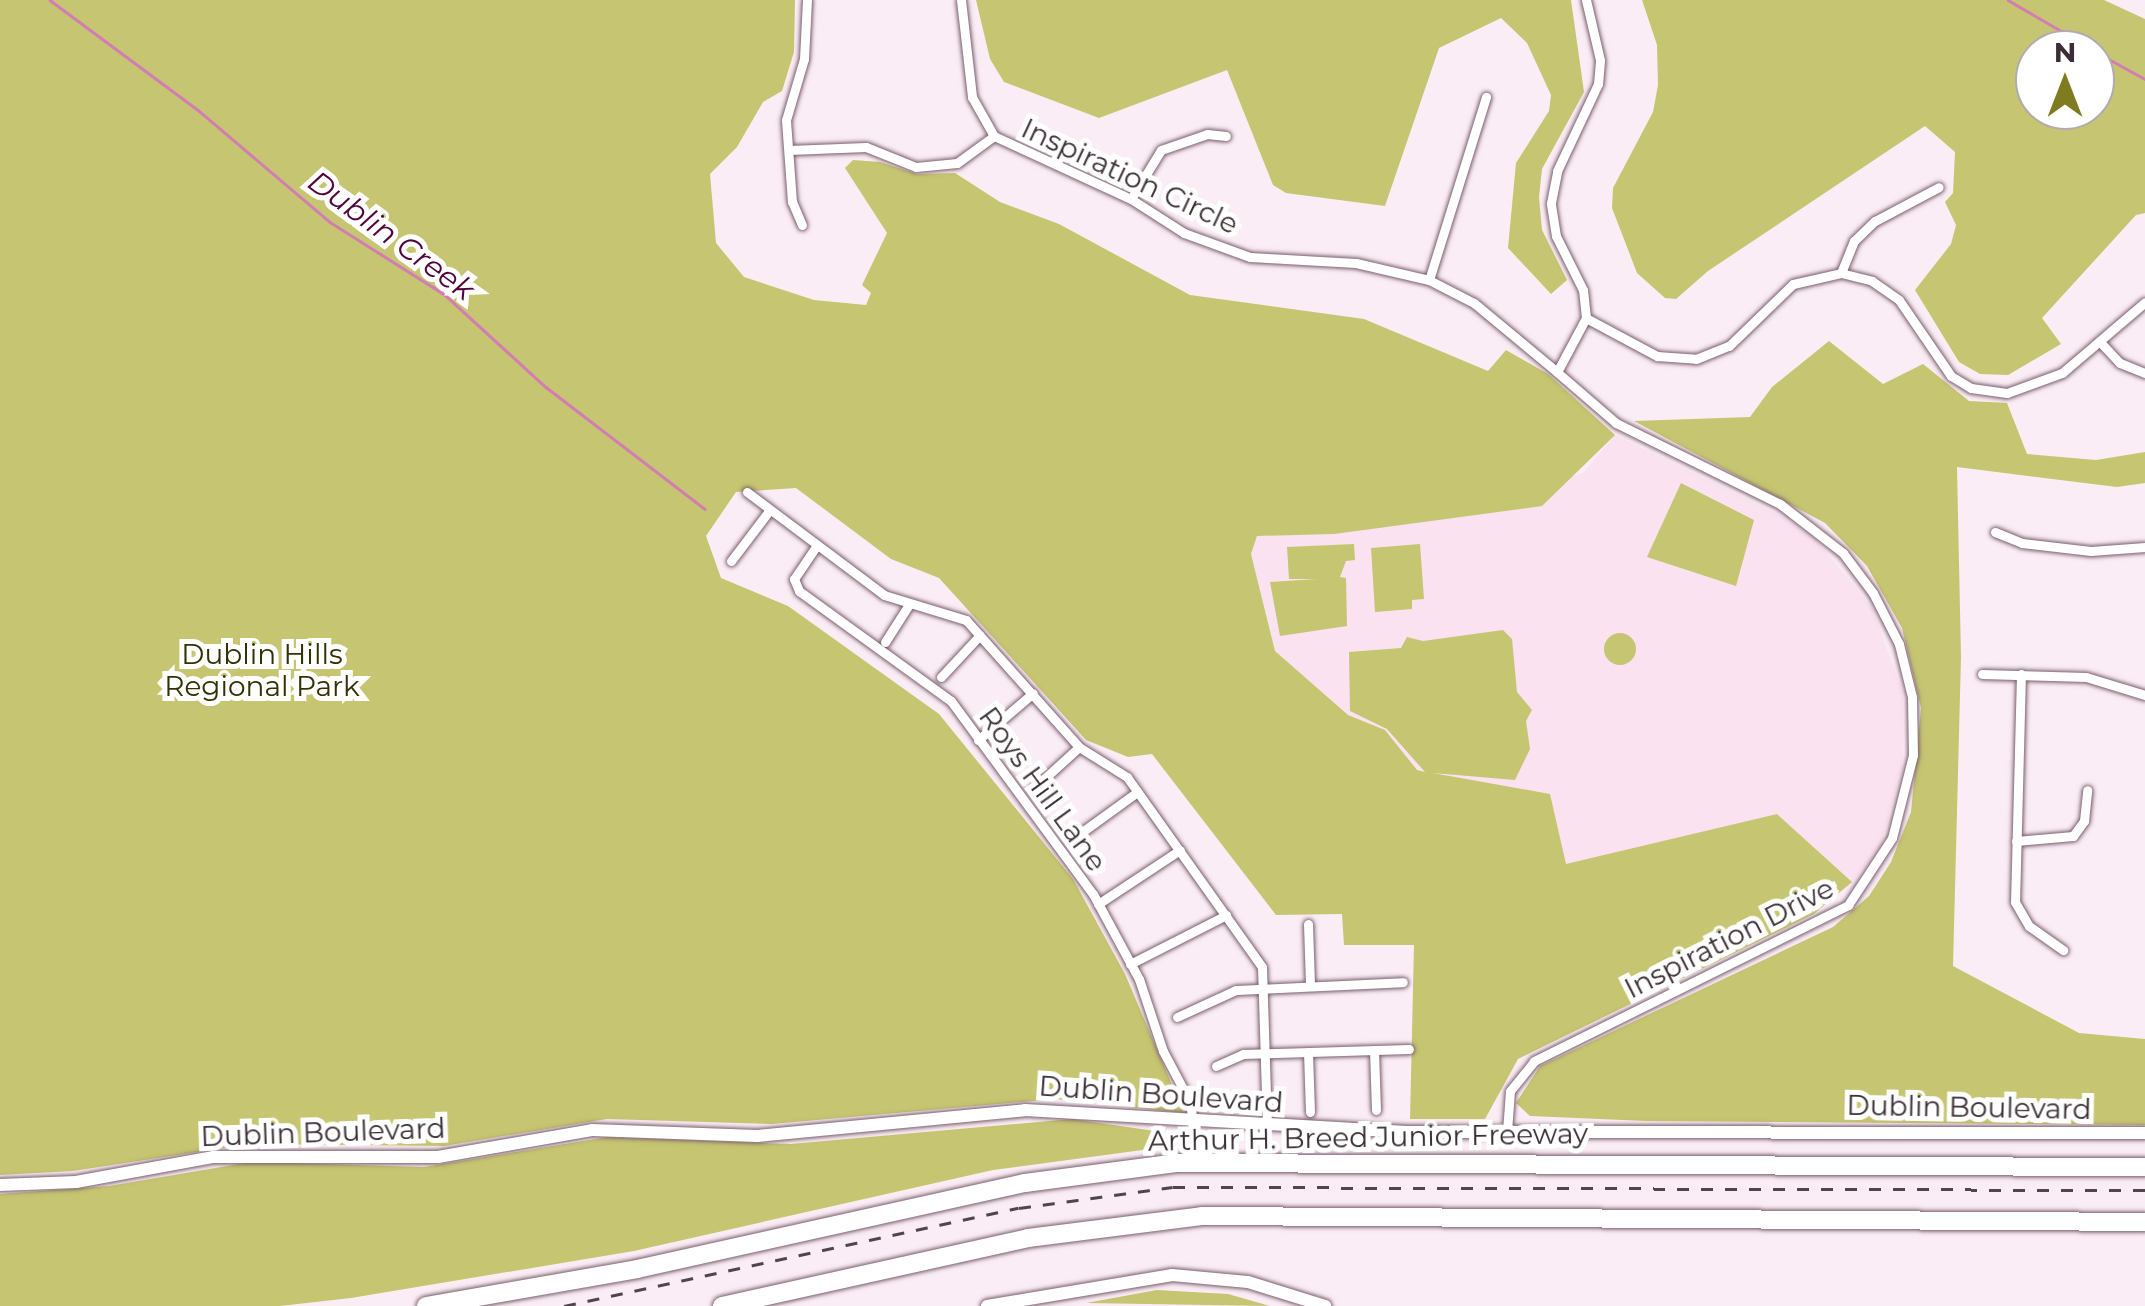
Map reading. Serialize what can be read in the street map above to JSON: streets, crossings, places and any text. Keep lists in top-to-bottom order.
{
  "streets": {
    "highway": ["Arthur H. Breed Junior Freeway"],
    "street": [
      "Inspiration Circle",
      "Roys Hill Lane",
      "Inspiration Drive",
      "Dublin Boulevard"
    ]
  },
  "crossings": [
    ["Inspiration Circle", "Inspiration Drive"],
    ["Roys Hill Lane", "Dublin Boulevard"],
    ["Inspiration Drive", "Dublin Boulevard"]
  ],
  "water": ["Dublin Creek"],
  "parks": ["Dublin Hills Regional Park"],
  "north": "top"
}
